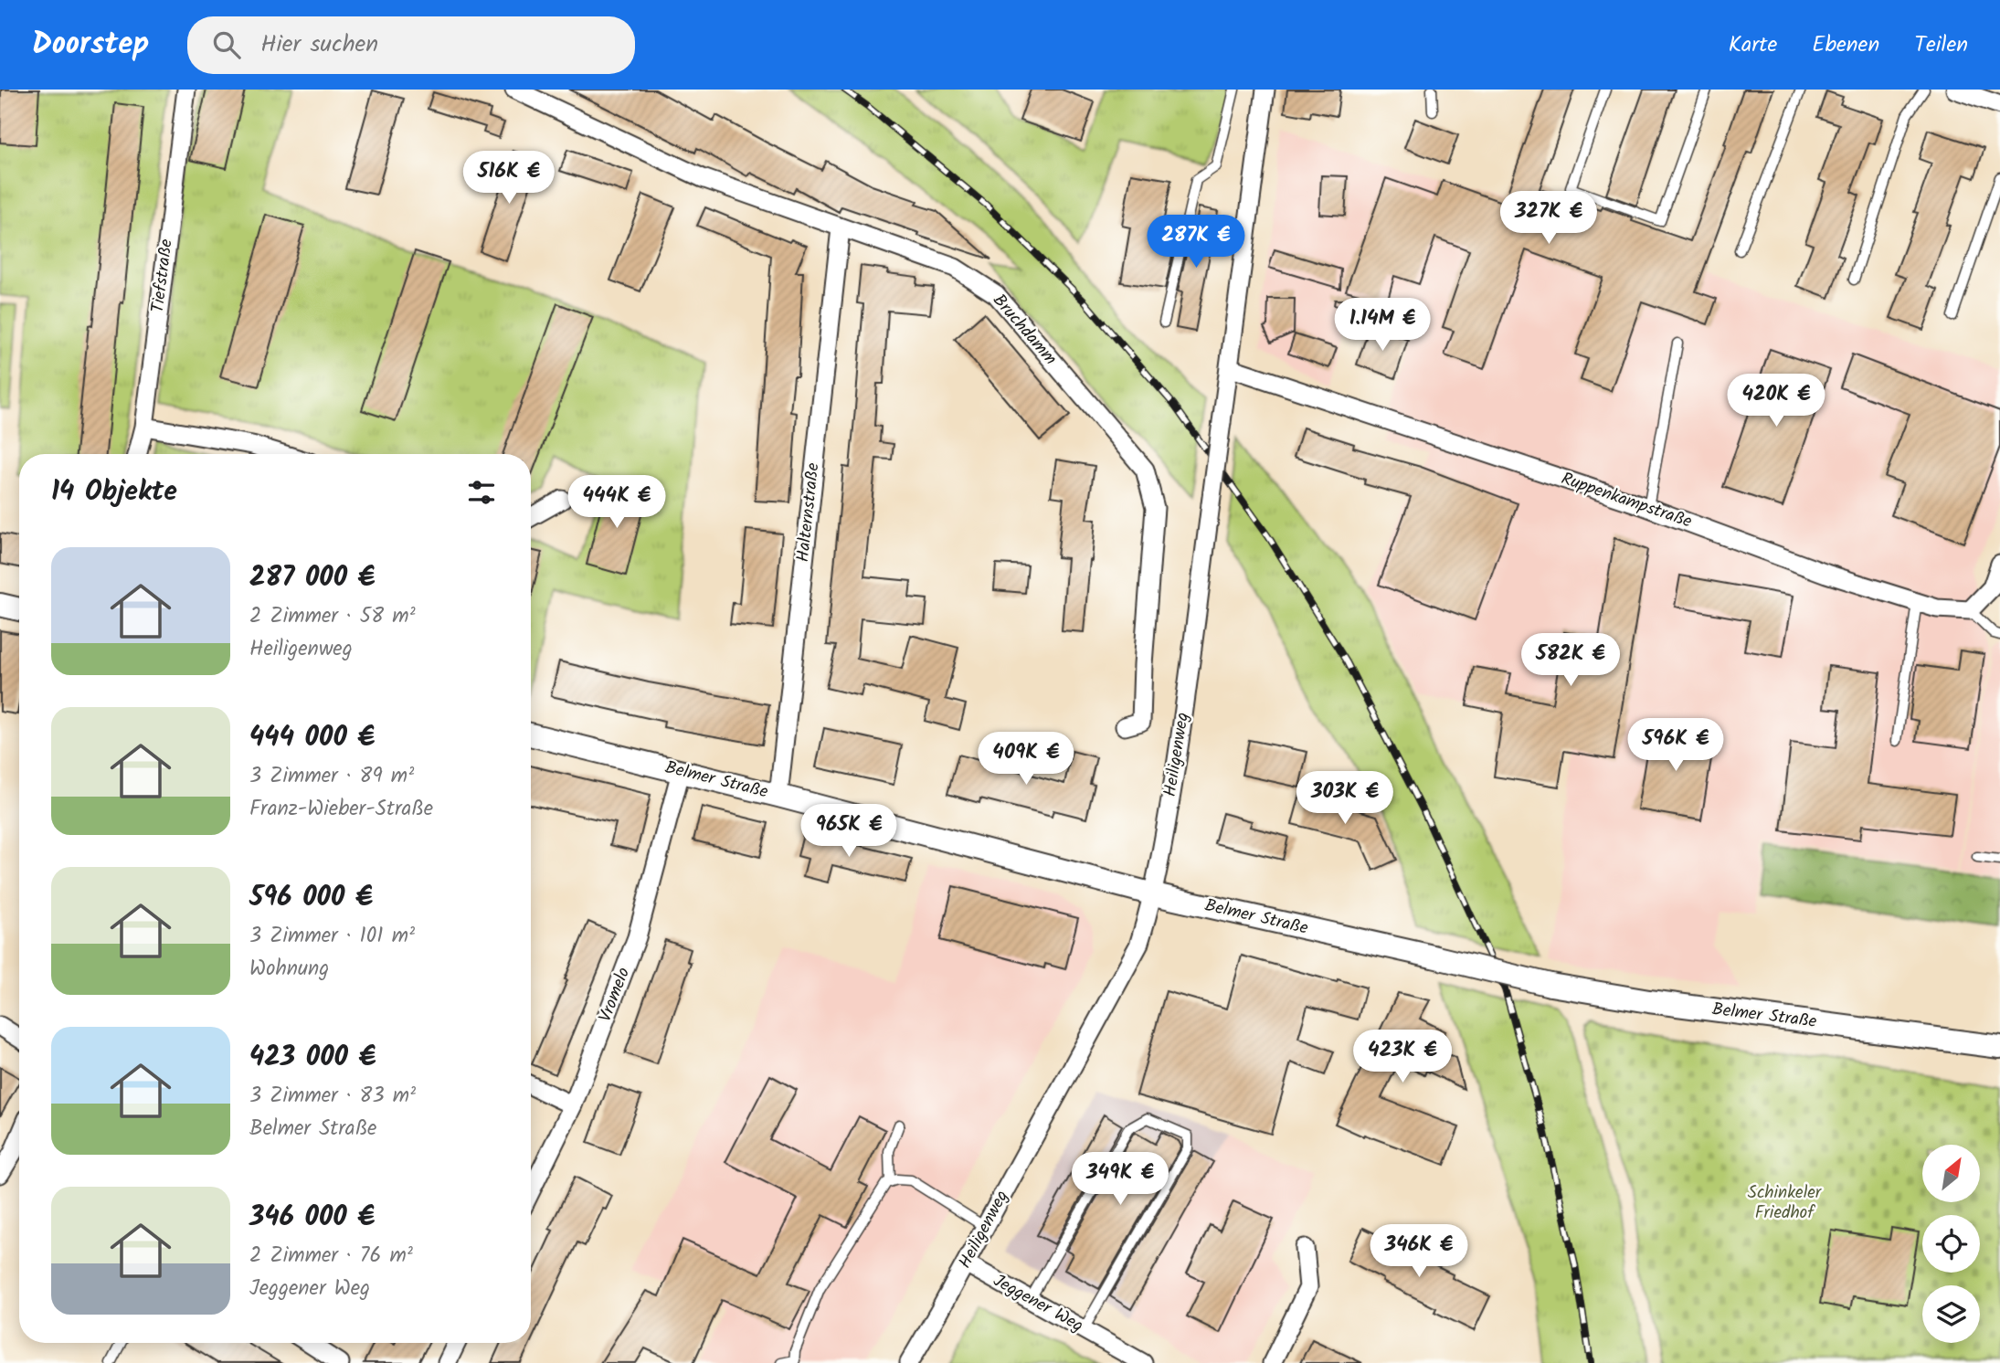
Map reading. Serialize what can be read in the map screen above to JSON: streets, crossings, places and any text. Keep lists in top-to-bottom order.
{
  "streets": {
    "street": [
      "Tiefstraße",
      "Bruchdamm",
      "Ruppenkampstraße",
      "Halternstraße",
      "Heiligenweg",
      "Belmer Straße",
      "Vromelo",
      "Jeggener Weg"
    ]
  },
  "crossings": [
    ["Bruchdamm", "Halternstraße"],
    ["Ruppenkampstraße", "Heiligenweg"],
    ["Halternstraße", "Belmer Straße"],
    ["Heiligenweg", "Belmer Straße"],
    ["Heiligenweg", "Jeggener Weg"],
    ["Belmer Straße", "Vromelo"]
  ],
  "parks": ["Schinkeler Friedhof"],
  "north": "top right",
  "page": {
    "header": "Doorstep",
    "search": "Hier suchen",
    "nav": ["Karte", "Ebenen", "Teilen"],
    "price": [
      "516K €",
      "327K €",
      "287K €",
      "1.14M €",
      "420K €",
      "444K €",
      "582K €",
      "596K €",
      "409K €",
      "303K €",
      "965K €",
      "423K €",
      "349K €",
      "346K €"
    ],
    "heading": "14 Objekte",
    "list": [
      {
        "name": "287 000 €",
        "note": "2 Zimmer · 58 m² · Heiligenweg"
      },
      {
        "name": "444 000 €",
        "note": "3 Zimmer · 89 m² · Franz-Wieber-Straße"
      },
      {
        "name": "596 000 €",
        "note": "3 Zimmer · 101 m² · Wohnung"
      },
      {
        "name": "423 000 €",
        "note": "3 Zimmer · 83 m² · Belmer Straße"
      },
      {
        "name": "346 000 €",
        "note": "2 Zimmer · 76 m² · Jeggener Weg"
      }
    ]
  }
}
